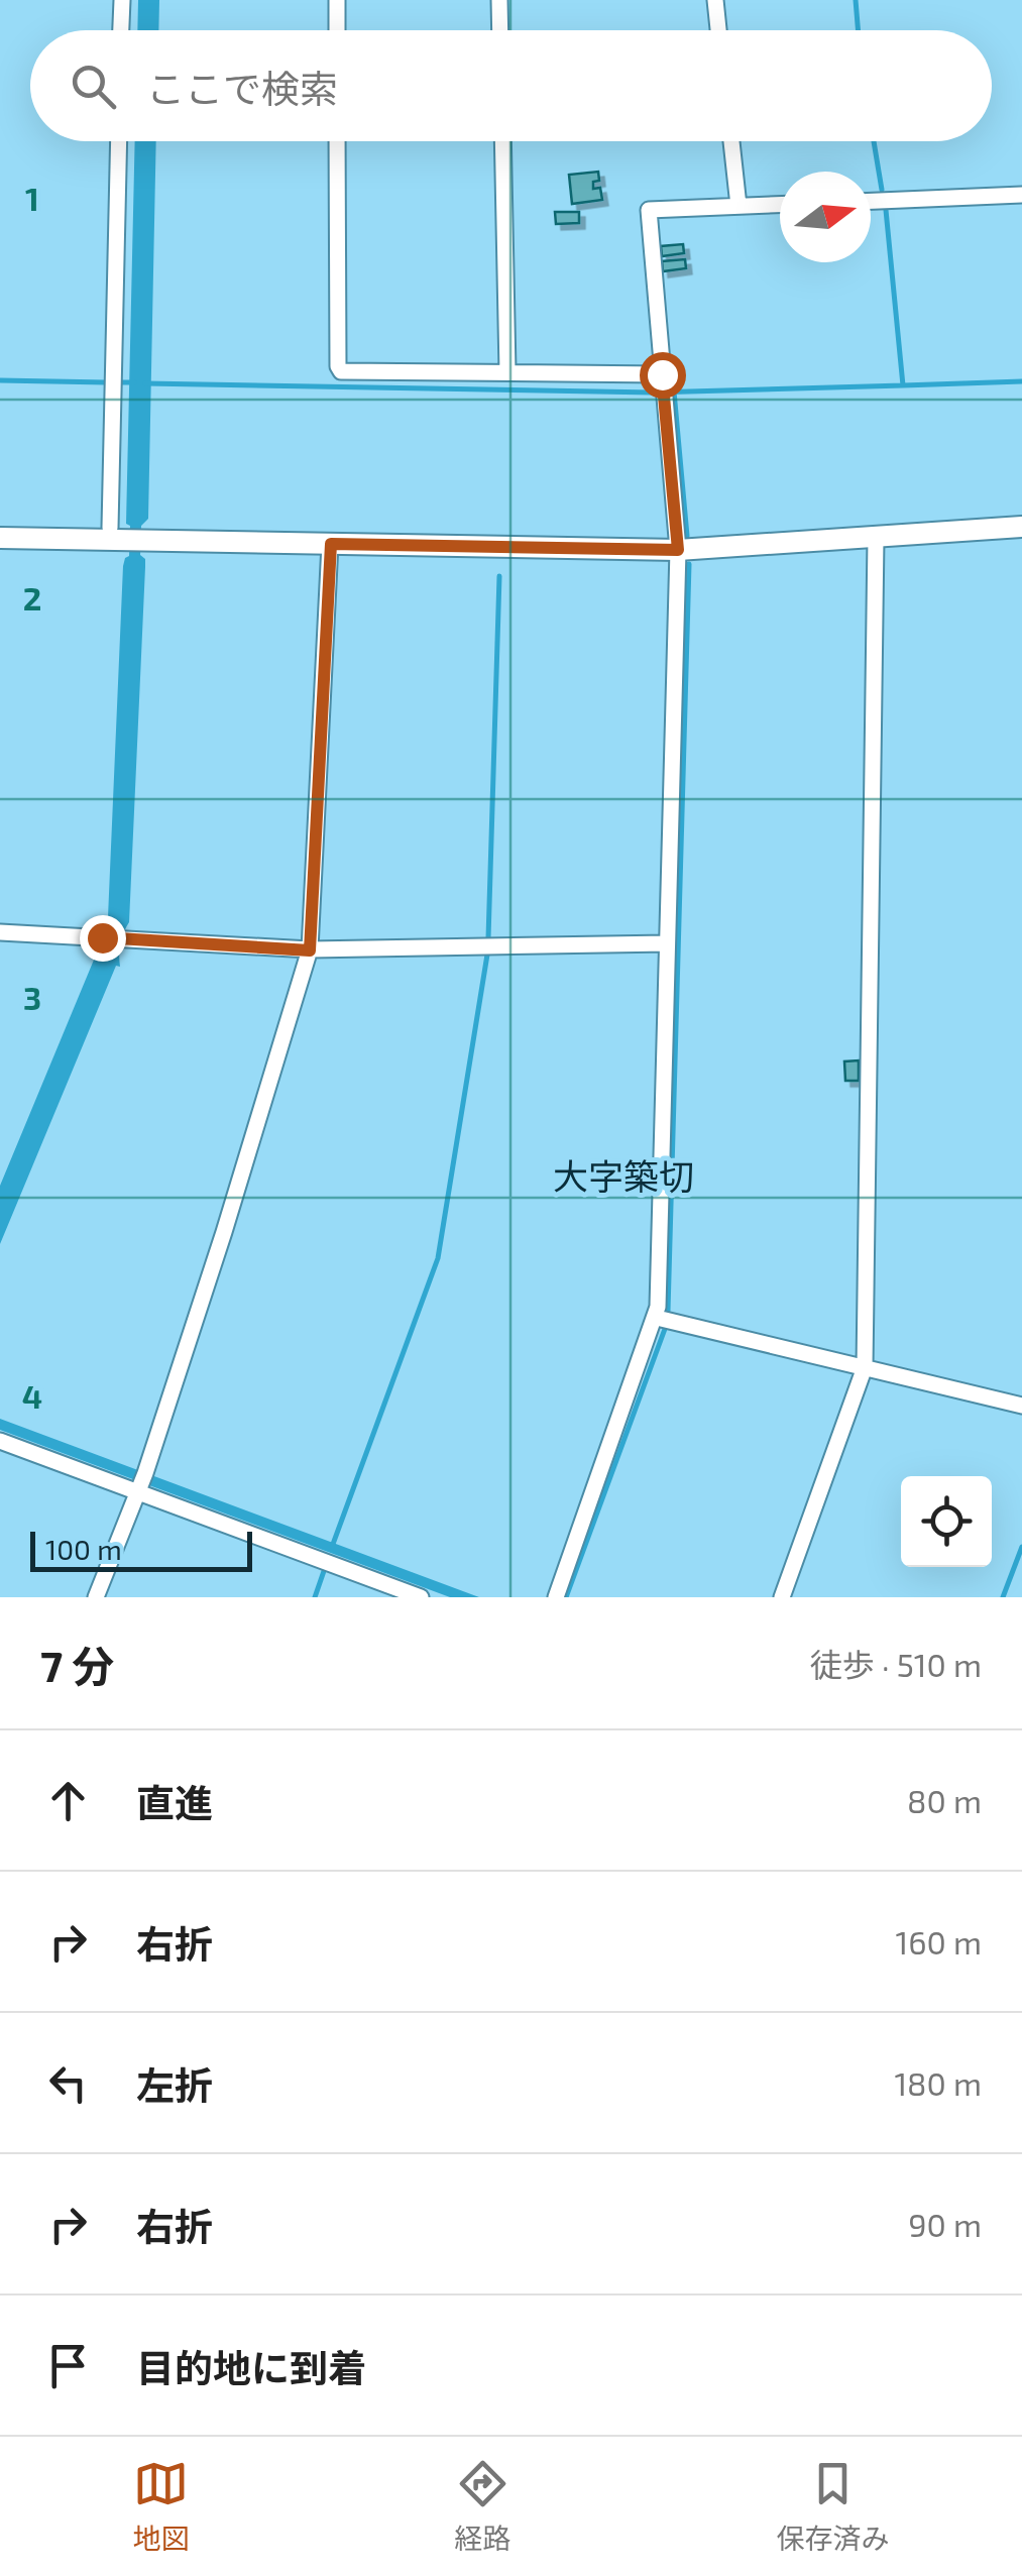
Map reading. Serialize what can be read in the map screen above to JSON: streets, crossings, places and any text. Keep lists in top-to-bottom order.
{
  "districts": ["大字築切"],
  "scale_bar": "100 m",
  "north": "right",
  "page": {
    "search": "ここで検索",
    "scale": "100 m",
    "heading": ["7 分", "徒歩 · 510 m"],
    "list": [
      ["直進", "80 m"],
      ["右折", "160 m"],
      ["左折", "180 m"],
      ["右折", "90 m"],
      "目的地に到着"
    ],
    "nav": ["地図", "経路", "保存済み"]
  },
  "grid": {
    "rows": [
      "1",
      "2",
      "3",
      "4"
    ]
  }
}
